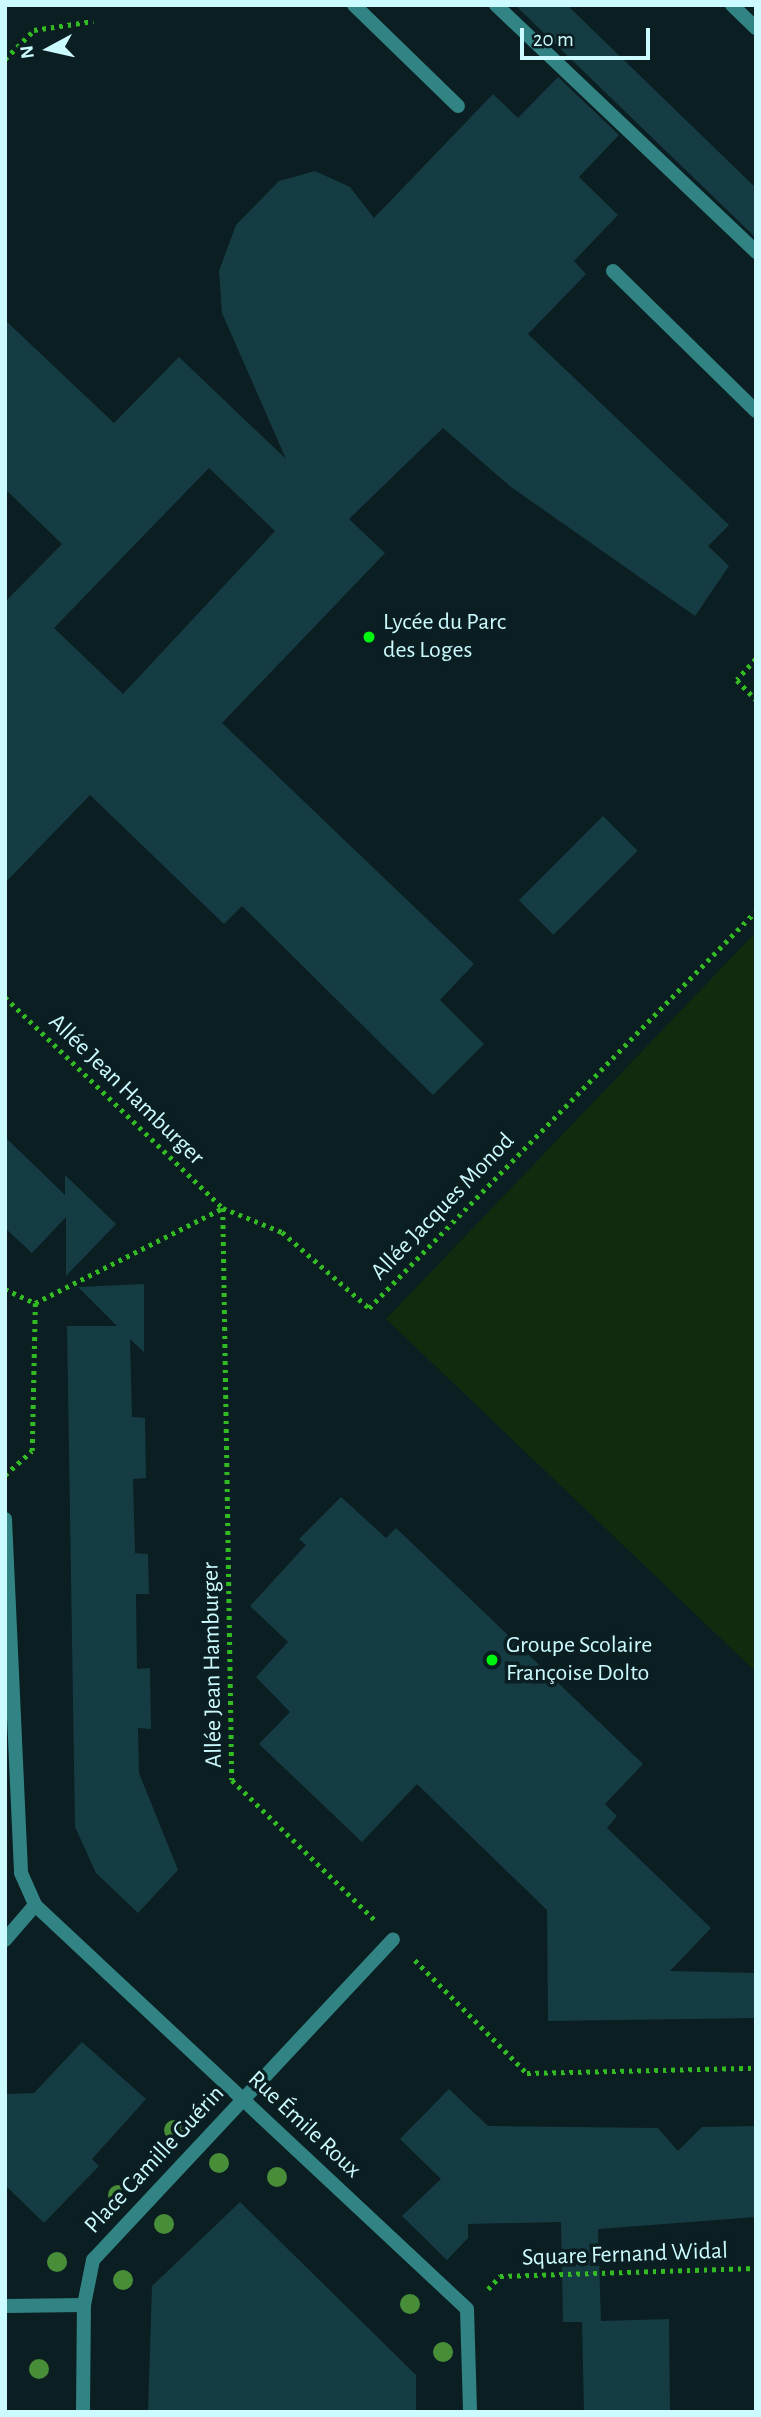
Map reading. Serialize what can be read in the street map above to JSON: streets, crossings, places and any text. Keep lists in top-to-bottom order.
{
  "streets": {
    "street": ["Rue Émile Roux", "Place Camille Guérin"],
    "path": ["Allée Jean Hamburger", "Allée Jacques Monod", "Square Fernand Widal"]
  },
  "crossings": [
    ["Allée Jean Hamburger", "Allée Jacques Monod"],
    ["Allée Jean Hamburger", "Place Camille Guérin"],
    ["Rue Émile Roux", "Place Camille Guérin"],
    ["Rue Émile Roux", "Square Fernand Widal"]
  ],
  "places": ["Lycée du Parc des Loges", "Groupe Scolaire Françoise Dolto"],
  "scale_bar": "20 m",
  "north": "left"
}
